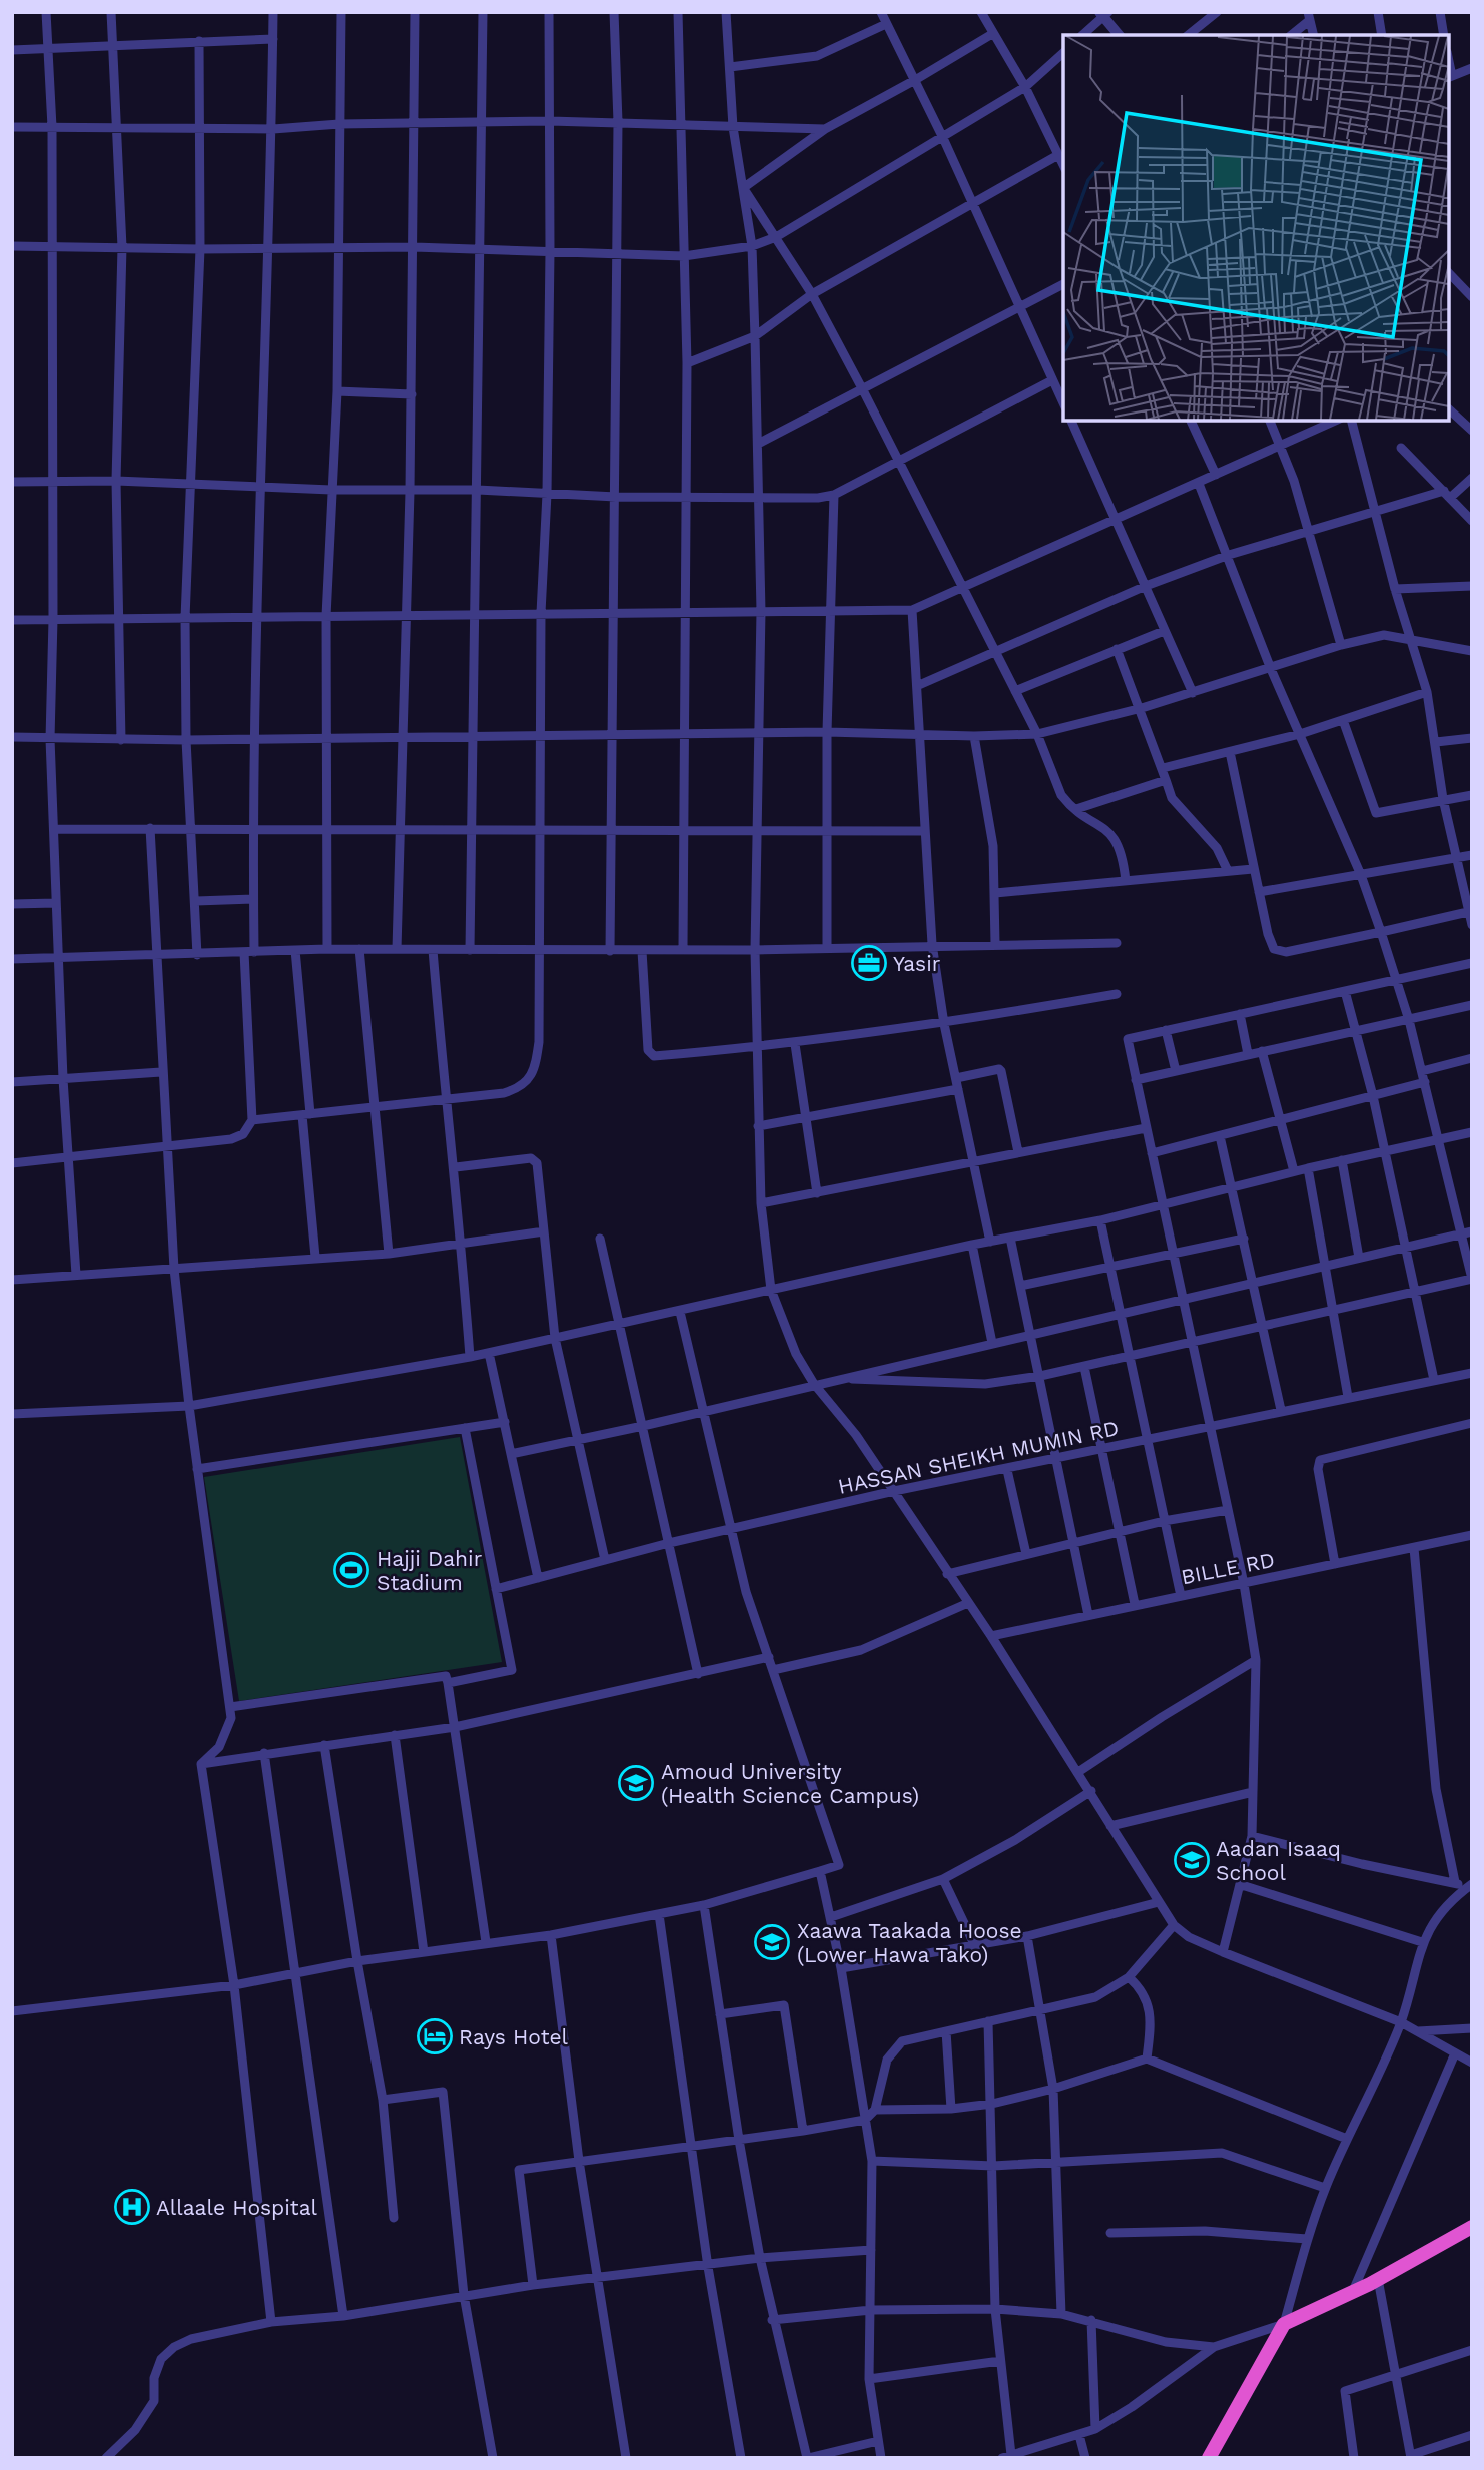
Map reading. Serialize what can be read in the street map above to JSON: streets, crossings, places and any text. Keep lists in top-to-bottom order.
{
  "streets": {
    "street": ["HASSAN SHEIKH MUMIN RD", "BILLE RD"]
  },
  "places": {
    "office": ["Yasir"],
    "sports": ["Hajji Dahir Stadium"],
    "school or university": ["Amoud University (Health Science Campus)", "Aadan Isaaq School", "Xaawa Taakada Hoose (Lower Hawa Tako)"],
    "hotel": ["Rays Hotel"],
    "hospital": ["Allaale Hospital"]
  }
}
